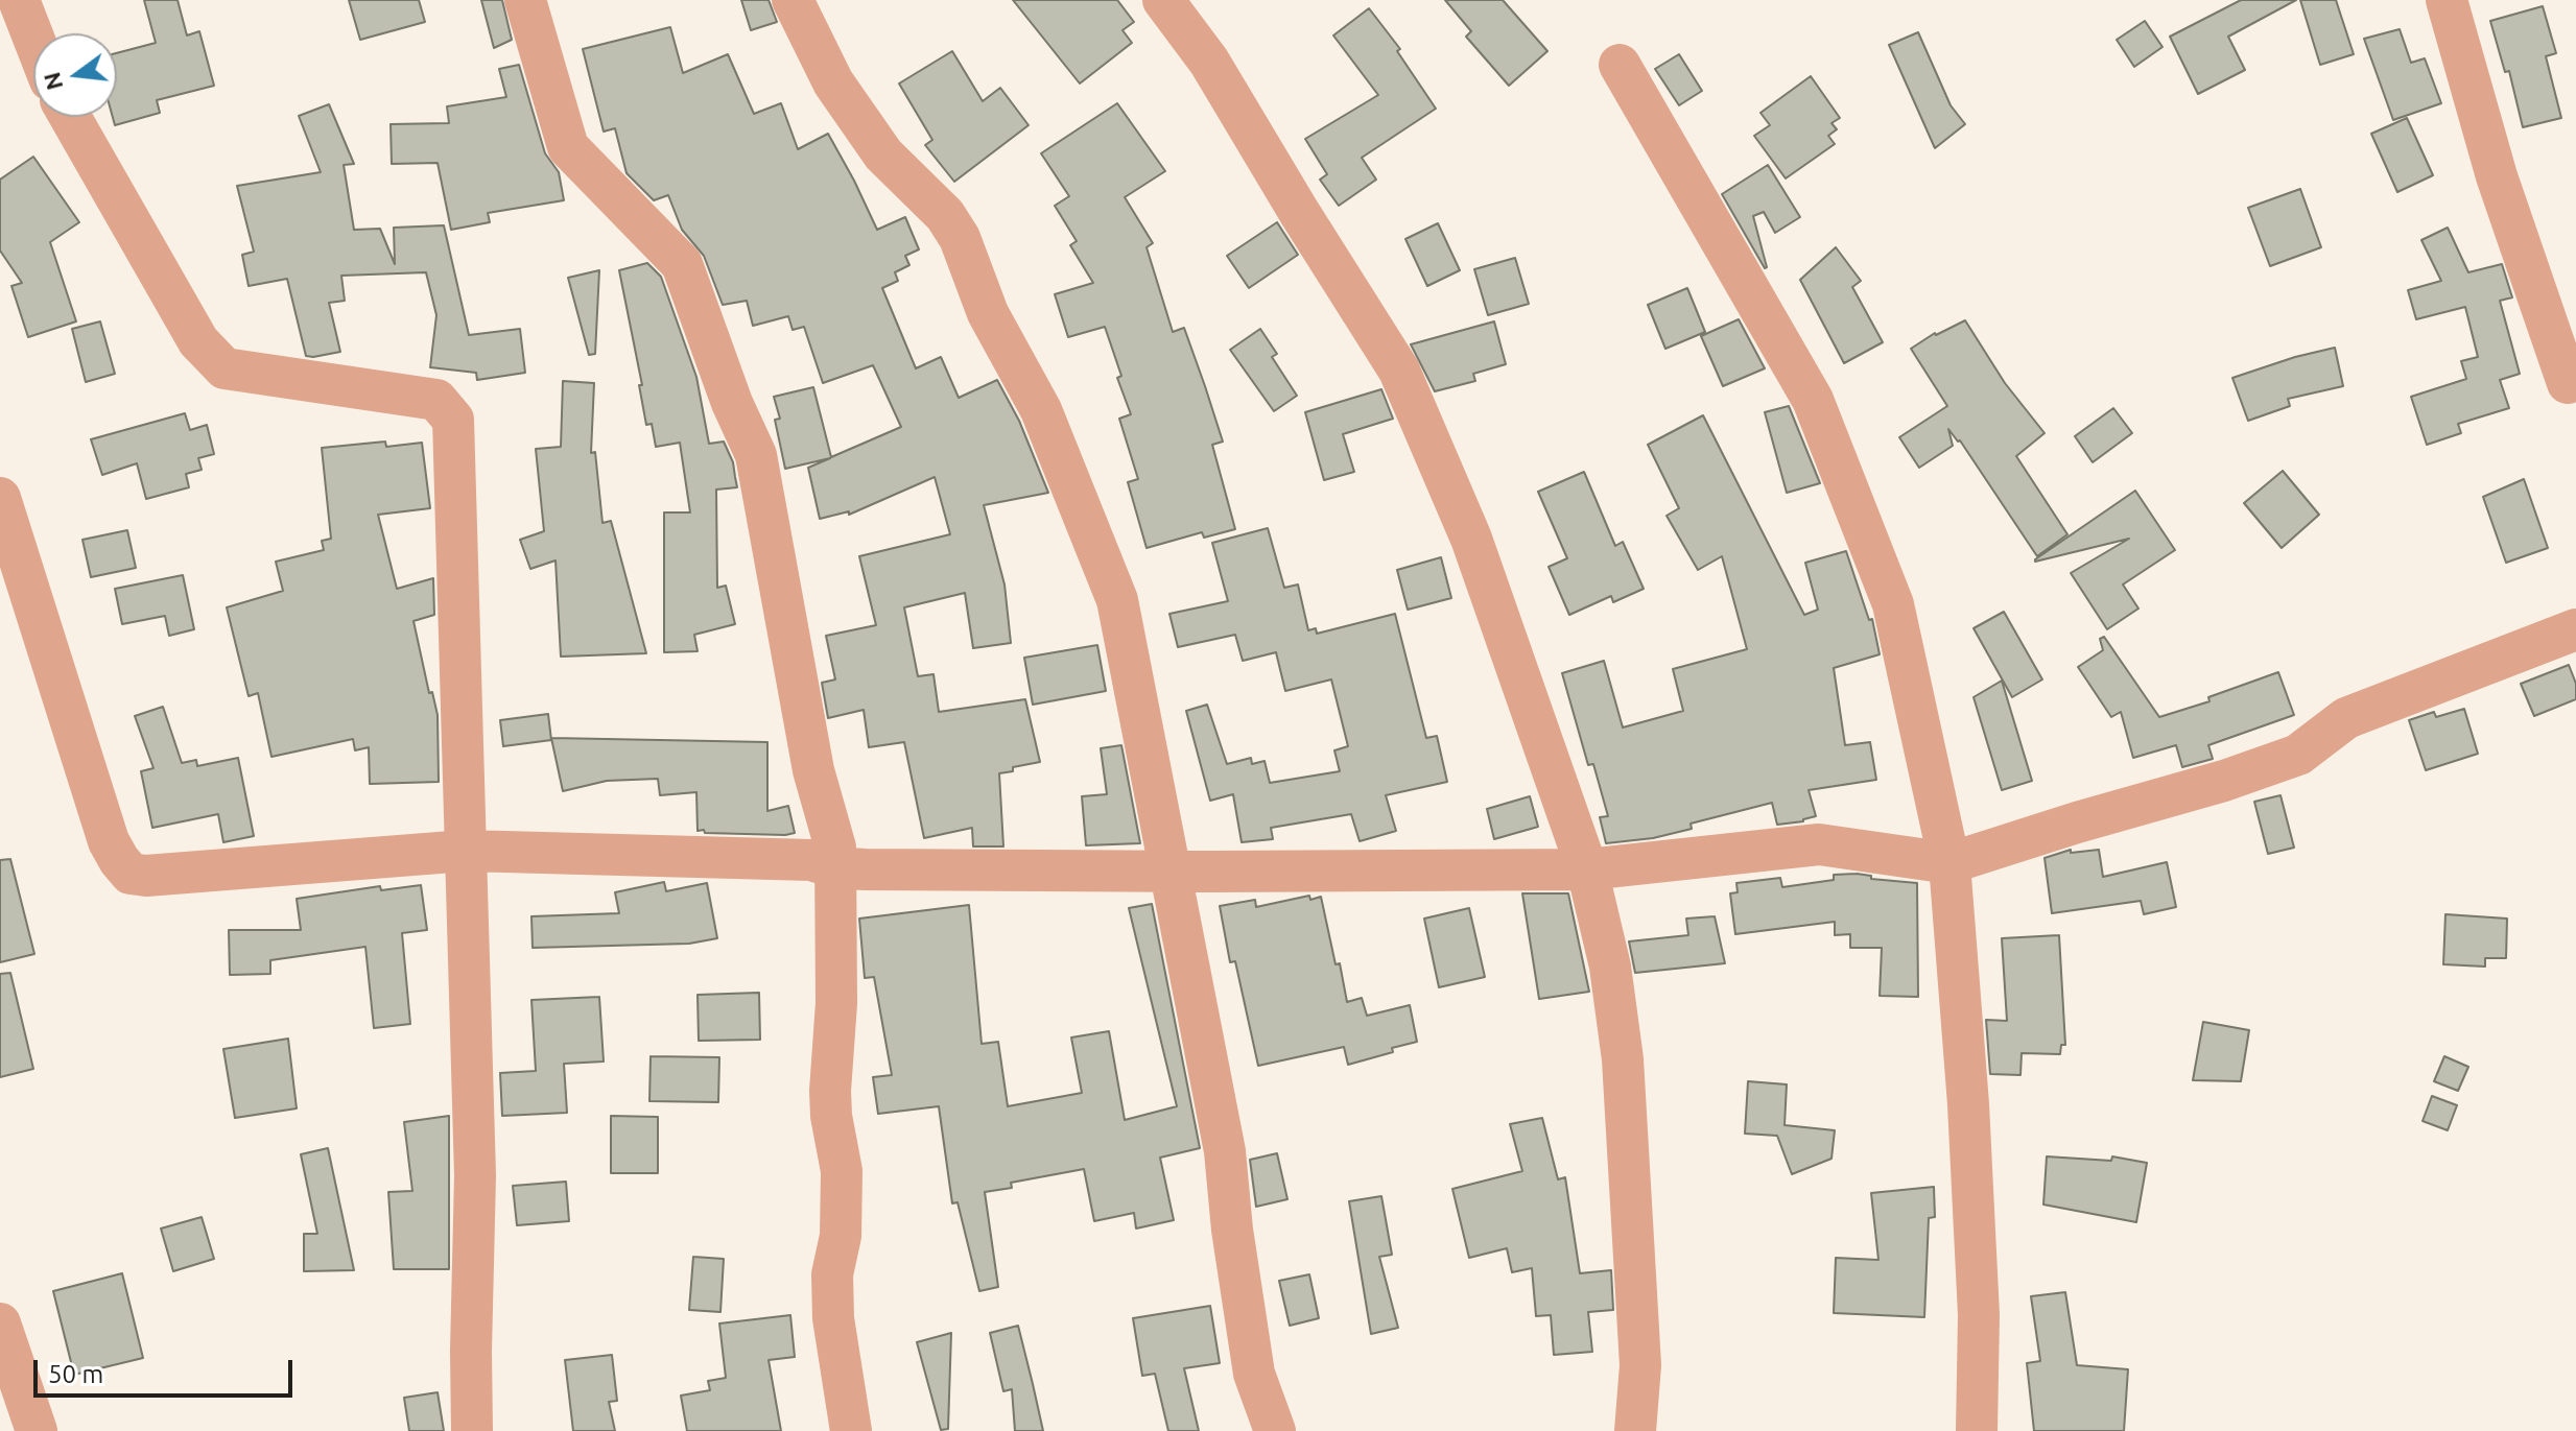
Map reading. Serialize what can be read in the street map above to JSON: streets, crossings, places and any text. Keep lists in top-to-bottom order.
{
  "scale_bar": "50 m",
  "north": "left"
}
